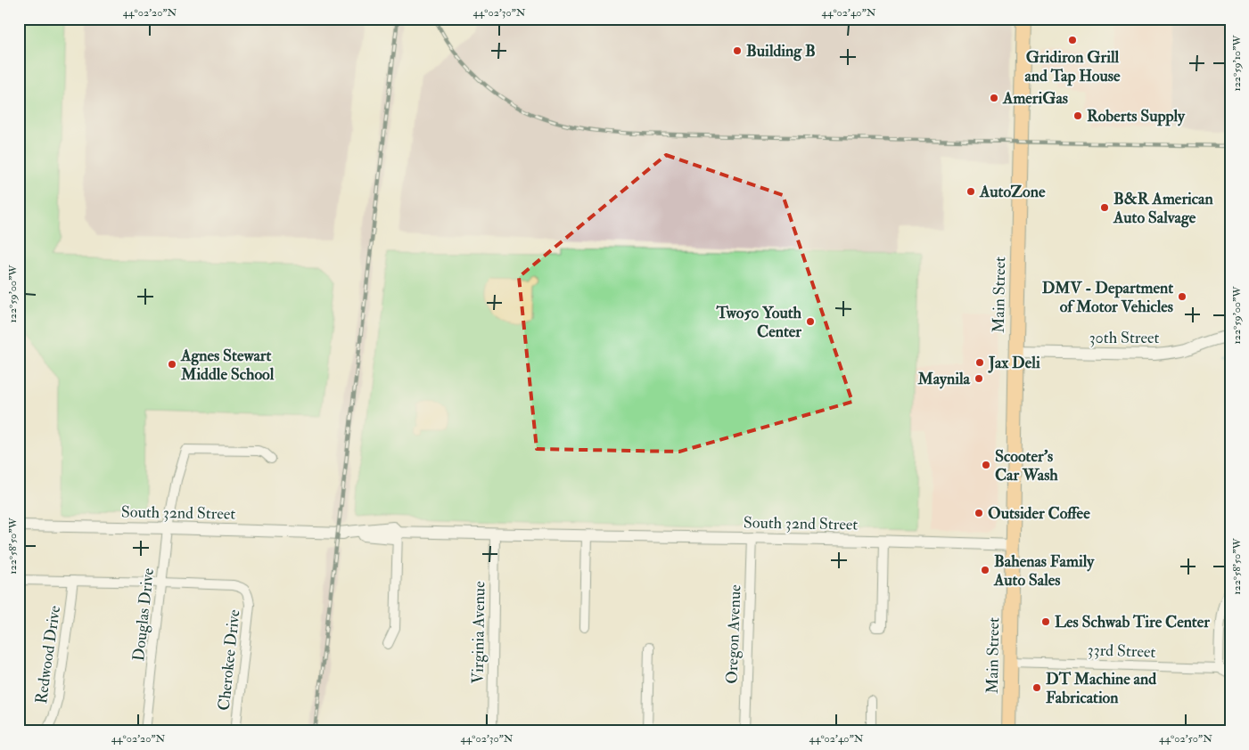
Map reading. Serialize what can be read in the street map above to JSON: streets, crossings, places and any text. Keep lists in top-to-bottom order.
{
  "streets": {
    "main road": ["Main Street"],
    "street": [
      "30th Street",
      "South 32nd Street",
      "Douglas Drive",
      "Virginia Avenue",
      "Oregon Avenue",
      "33rd Street",
      "Redwood Drive",
      "Cherokee Drive"
    ]
  },
  "crossings": [
    ["Main Street", "30th Street"],
    ["Main Street", "South 32nd Street"],
    ["Main Street", "33rd Street"],
    ["South 32nd Street", "Douglas Drive"],
    ["South 32nd Street", "Virginia Avenue"],
    ["South 32nd Street", "Oregon Avenue"],
    ["Douglas Drive", "Cherokee Drive"]
  ],
  "places": [
    "Gridiron Grill and Tap House",
    "Building B",
    "AmeriGas",
    "Roberts Supply",
    "AutoZone",
    "B&R American Auto Salvage",
    "DMV - Department of Motor Vehicles",
    "Two50 Youth Center",
    "Jax Deli",
    "Agnes Stewart Middle School",
    "Maynila",
    "Scooter’s Car Wash",
    "Outsider Coffee",
    "Bahenas Family Auto Sales",
    "Les Schwab Tire Center",
    "DT Machine and Fabrication"
  ],
  "coordinates": [
    "44°02'20\"N",
    "44°02'30\"N",
    "44°02'40\"N",
    "122°59'10\"W",
    "122°59'00\"W",
    "122°58'50\"W",
    "44°02'50\"N"
  ]
}
